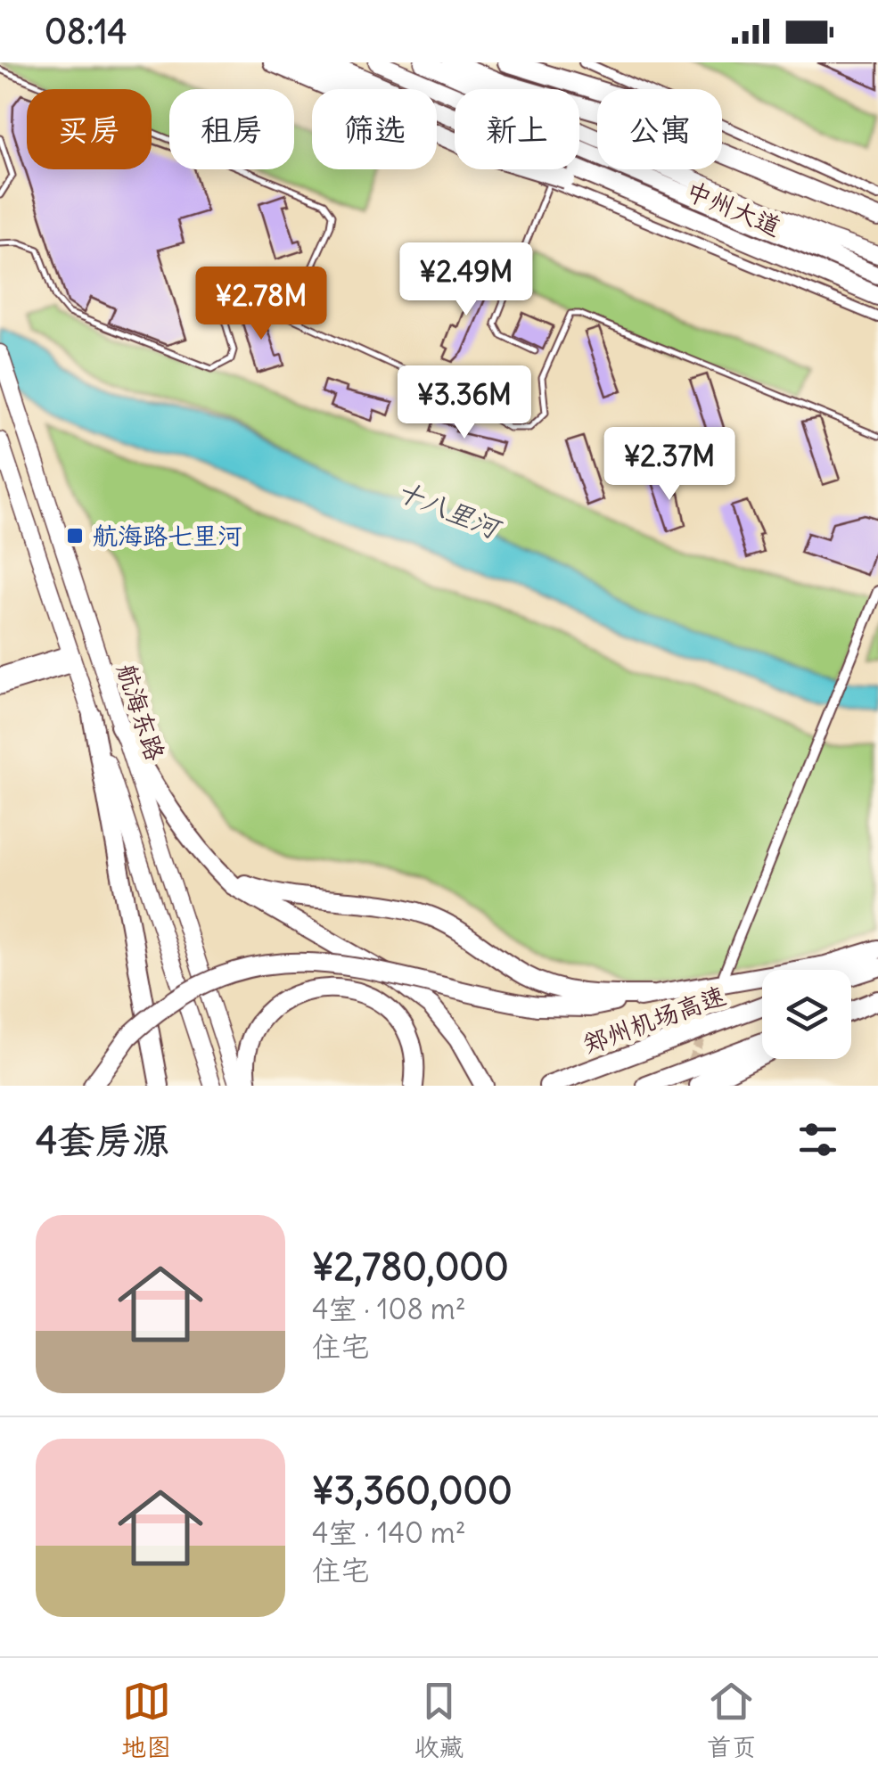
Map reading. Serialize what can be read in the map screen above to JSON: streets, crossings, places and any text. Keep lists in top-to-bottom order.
{
  "streets": {
    "highway": ["中州大道", "郑州机场高速"],
    "main road": ["航海东路"]
  },
  "water": ["十八里河"],
  "places": {
    "transit": ["航海路七里河"]
  },
  "page": {
    "status": "08:14",
    "chip": [
      "买房",
      "租房",
      "筛选",
      "新上",
      "公寓"
    ],
    "price": [
      "¥2.49M",
      "¥2.78M",
      "¥3.36M",
      "¥2.37M"
    ],
    "heading": "4套房源",
    "list": [
      {
        "name": "¥2,780,000",
        "note": "4室 · 108 m² · 住宅"
      },
      {
        "name": "¥3,360,000",
        "note": "4室 · 140 m² · 住宅"
      }
    ],
    "tabs": ["地图", "收藏", "首页"]
  }
}
